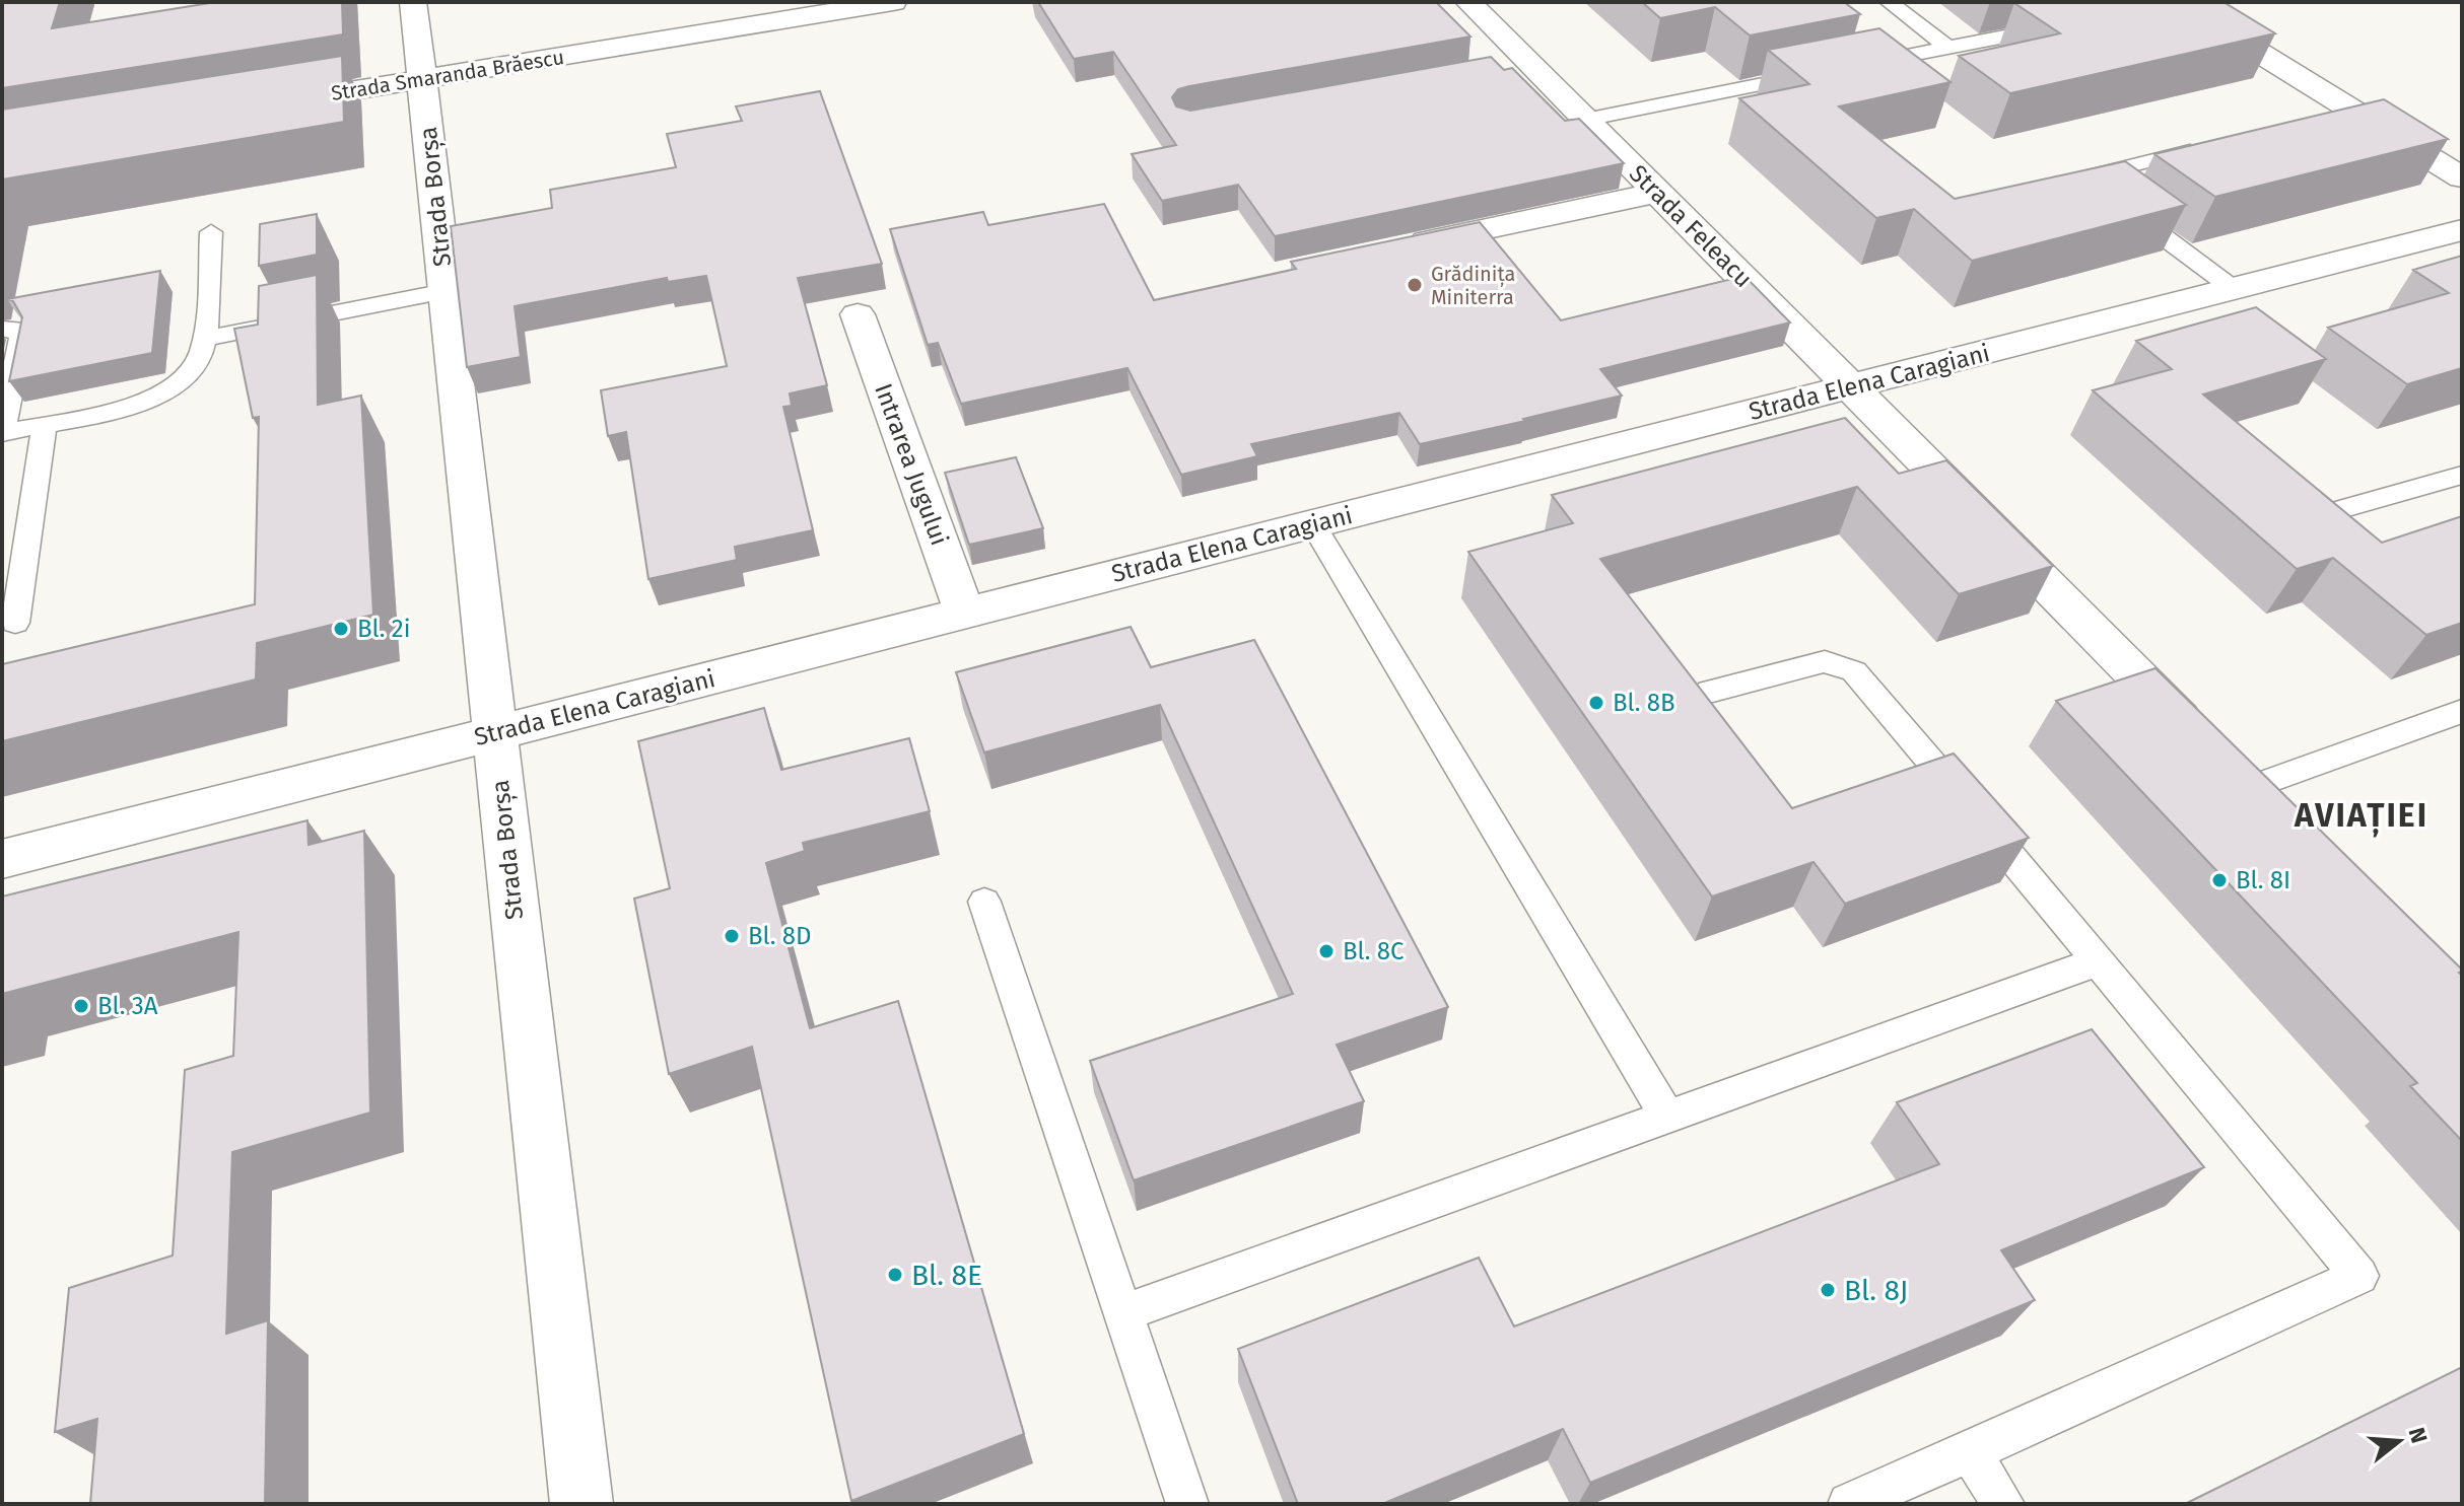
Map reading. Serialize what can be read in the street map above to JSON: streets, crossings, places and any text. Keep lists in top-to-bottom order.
{
  "streets": {
    "street": [
      "Strada Smaranda Brăescu",
      "Strada Borșa",
      "Strada Feleacu",
      "Strada Elena Caragiani",
      "Intrarea Jugului"
    ]
  },
  "crossings": [
    ["Strada Smaranda Brăescu", "Strada Borșa"],
    ["Strada Borșa", "Strada Elena Caragiani"],
    ["Strada Feleacu", "Strada Elena Caragiani"],
    ["Strada Elena Caragiani", "Intrarea Jugului"]
  ],
  "districts": ["AVIAȚIEI"],
  "places": [
    "Grădinița Miniterra",
    "Bl. 2i",
    "Bl. 8B",
    "Bl. 8I",
    "Bl. 8D",
    "Bl. 8C",
    "Bl. 3A",
    "Bl. 8E",
    "Bl. 8J"
  ],
  "north": "right"
}
